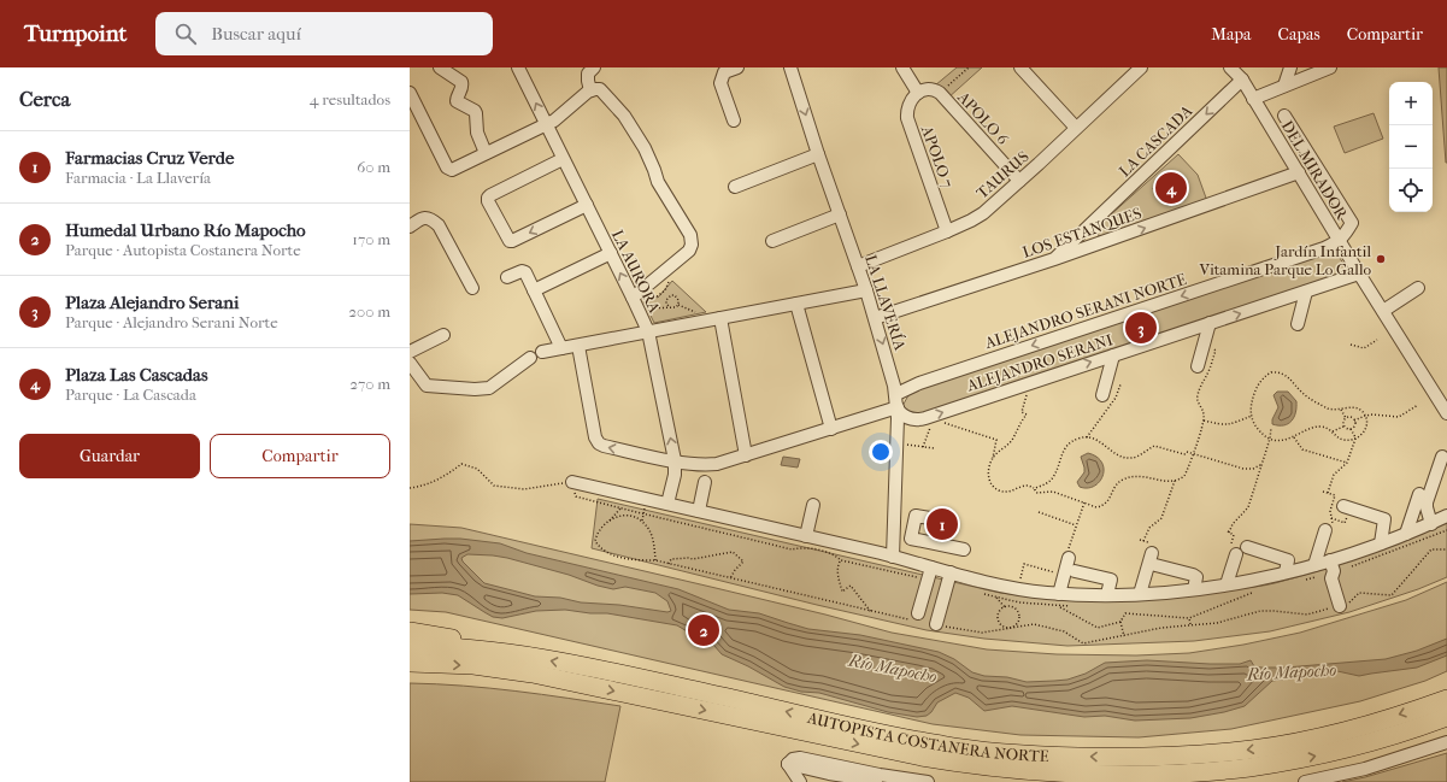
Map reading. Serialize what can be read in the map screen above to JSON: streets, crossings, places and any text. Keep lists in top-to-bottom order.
{
  "streets": {
    "highway": ["AUTOPISTA COSTANERA NORTE"],
    "street": [
      "APOLO 6",
      "LA CASCADA",
      "APOLO 7",
      "DEL MIRADOR",
      "TAURUS",
      "LOS ESTANQUES",
      "LA AURORA",
      "LA LLAVERÍA",
      "ALEJANDRO SERANI NORTE",
      "ALEJANDRO SERANI"
    ]
  },
  "crossings": [
    ["APOLO 6", "APOLO 7"],
    ["APOLO 6", "TAURUS"],
    ["LA CASCADA", "DEL MIRADOR"],
    ["LA CASCADA", "LOS ESTANQUES"],
    ["APOLO 7", "TAURUS"],
    ["DEL MIRADOR", "LOS ESTANQUES"],
    ["DEL MIRADOR", "ALEJANDRO SERANI NORTE"],
    ["DEL MIRADOR", "ALEJANDRO SERANI"],
    ["TAURUS", "LA LLAVERÍA"],
    ["LOS ESTANQUES", "LA LLAVERÍA"],
    ["LA LLAVERÍA", "ALEJANDRO SERANI NORTE"]
  ],
  "one_way": [
    "LA CASCADA",
    "LOS ESTANQUES",
    "ALEJANDRO SERANI NORTE",
    "ALEJANDRO SERANI"
  ],
  "water": ["Río Mapocho"],
  "places": ["Jardín Infantil Vitamina Parque Lo Gallo"],
  "page": {
    "header": "Turnpoint",
    "search": "Buscar aquí",
    "nav": ["Mapa", "Capas", "Compartir"],
    "heading": ["Cerca", "4 resultados"],
    "map_buttons": ["+", "−"],
    "list": [
      {
        "mark": "1",
        "name": "Farmacias Cruz Verde",
        "note": "Farmacia · La Llavería",
        "value": "60 m"
      },
      {
        "mark": "2",
        "name": "Humedal Urbano Río Mapocho",
        "note": "Parque · Autopista Costanera Norte",
        "value": "170 m"
      },
      {
        "mark": "3",
        "name": "Plaza Alejandro Serani",
        "note": "Parque · Alejandro Serani Norte",
        "value": "200 m"
      },
      {
        "mark": "4",
        "name": "Plaza Las Cascadas",
        "note": "Parque · La Cascada",
        "value": "270 m"
      }
    ],
    "pins": [
      "4",
      "3",
      "1",
      "2"
    ],
    "buttons": ["Guardar", "Compartir"]
  }
}
